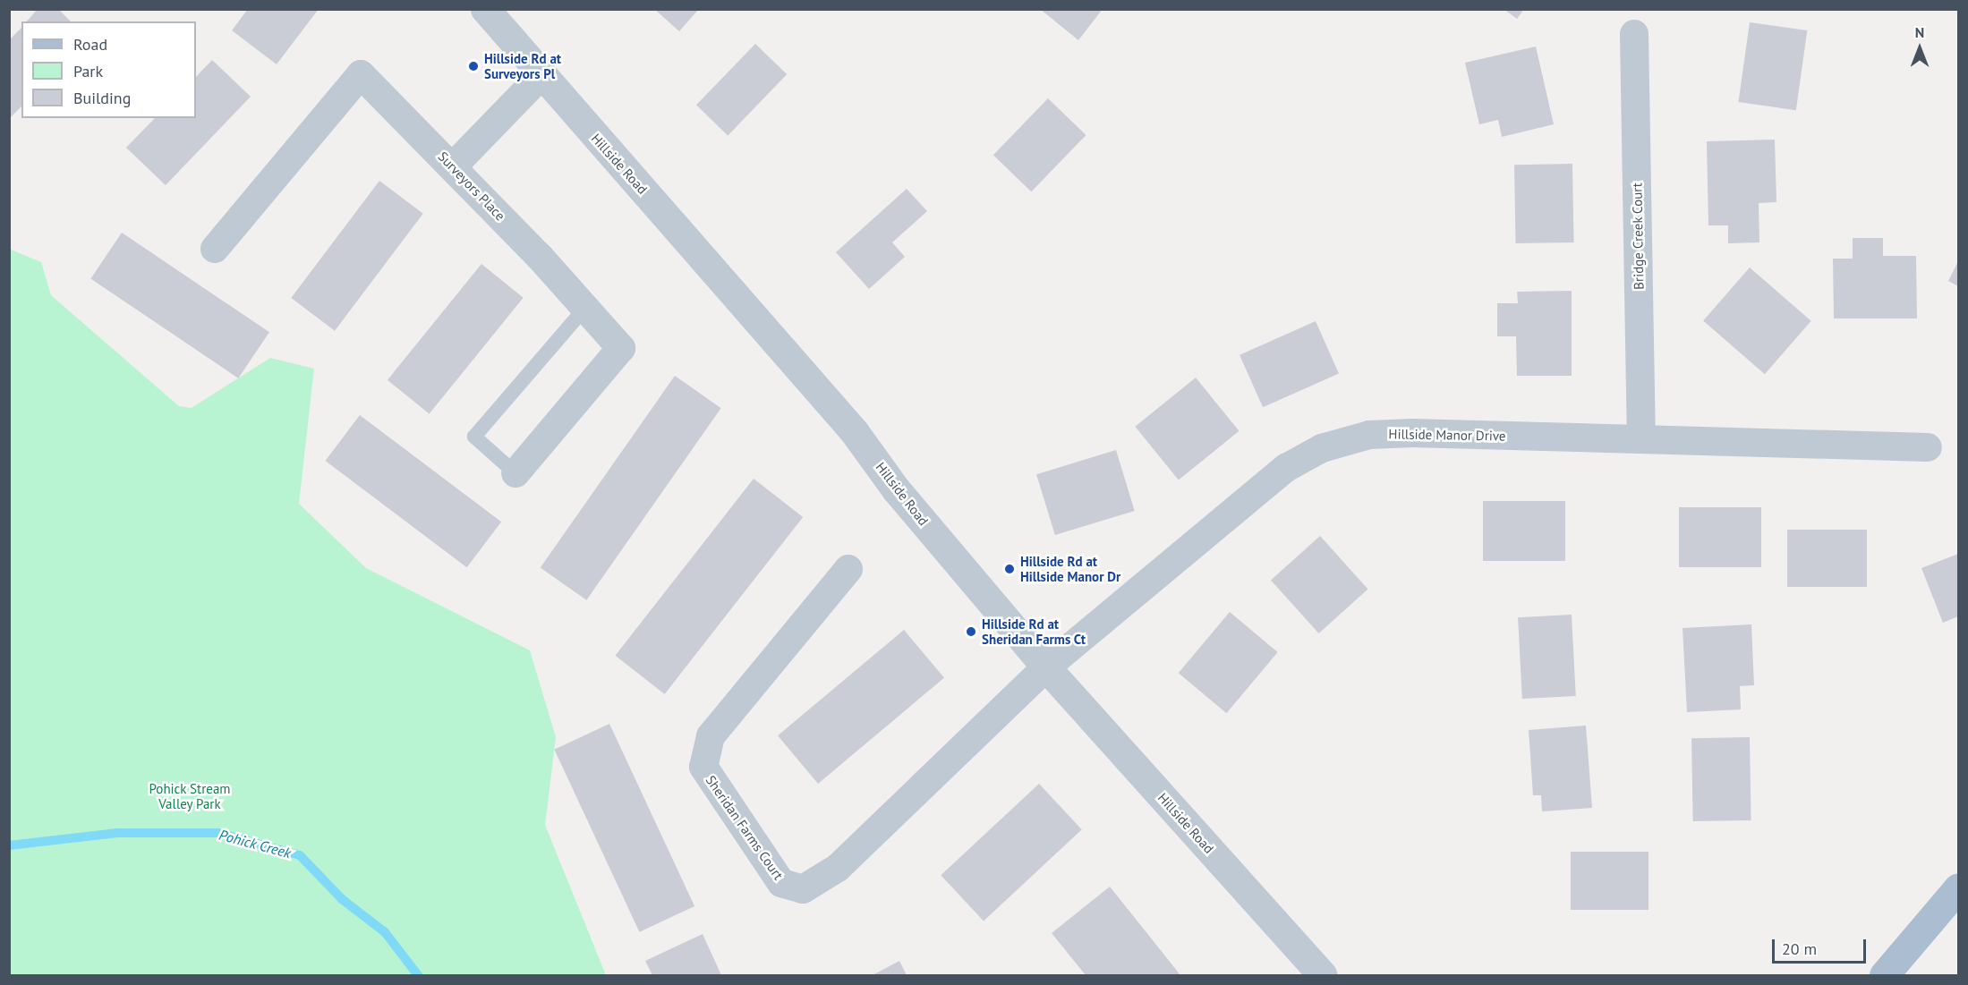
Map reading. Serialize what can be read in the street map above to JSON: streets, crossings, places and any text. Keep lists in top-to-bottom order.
{
  "streets": {
    "street": [
      "Hillside Road",
      "Surveyors Place",
      "Bridge Creek Court",
      "Hillside Manor Drive",
      "Sheridan Farms Court"
    ]
  },
  "crossings": [
    ["Hillside Road", "Hillside Manor Drive"],
    ["Hillside Road", "Sheridan Farms Court"],
    ["Bridge Creek Court", "Hillside Manor Drive"],
    ["Hillside Manor Drive", "Sheridan Farms Court"]
  ],
  "water": ["Pohick Creek"],
  "parks": ["Pohick Stream Valley Park"],
  "places": ["Hillside Rd at Surveyors Pl", "Hillside Rd at Hillside Manor Dr", "Hillside Rd at Sheridan Farms Ct"],
  "legend": ["Road", "Park", "Building"],
  "scale_bar": "20 m",
  "north": "top"
}
